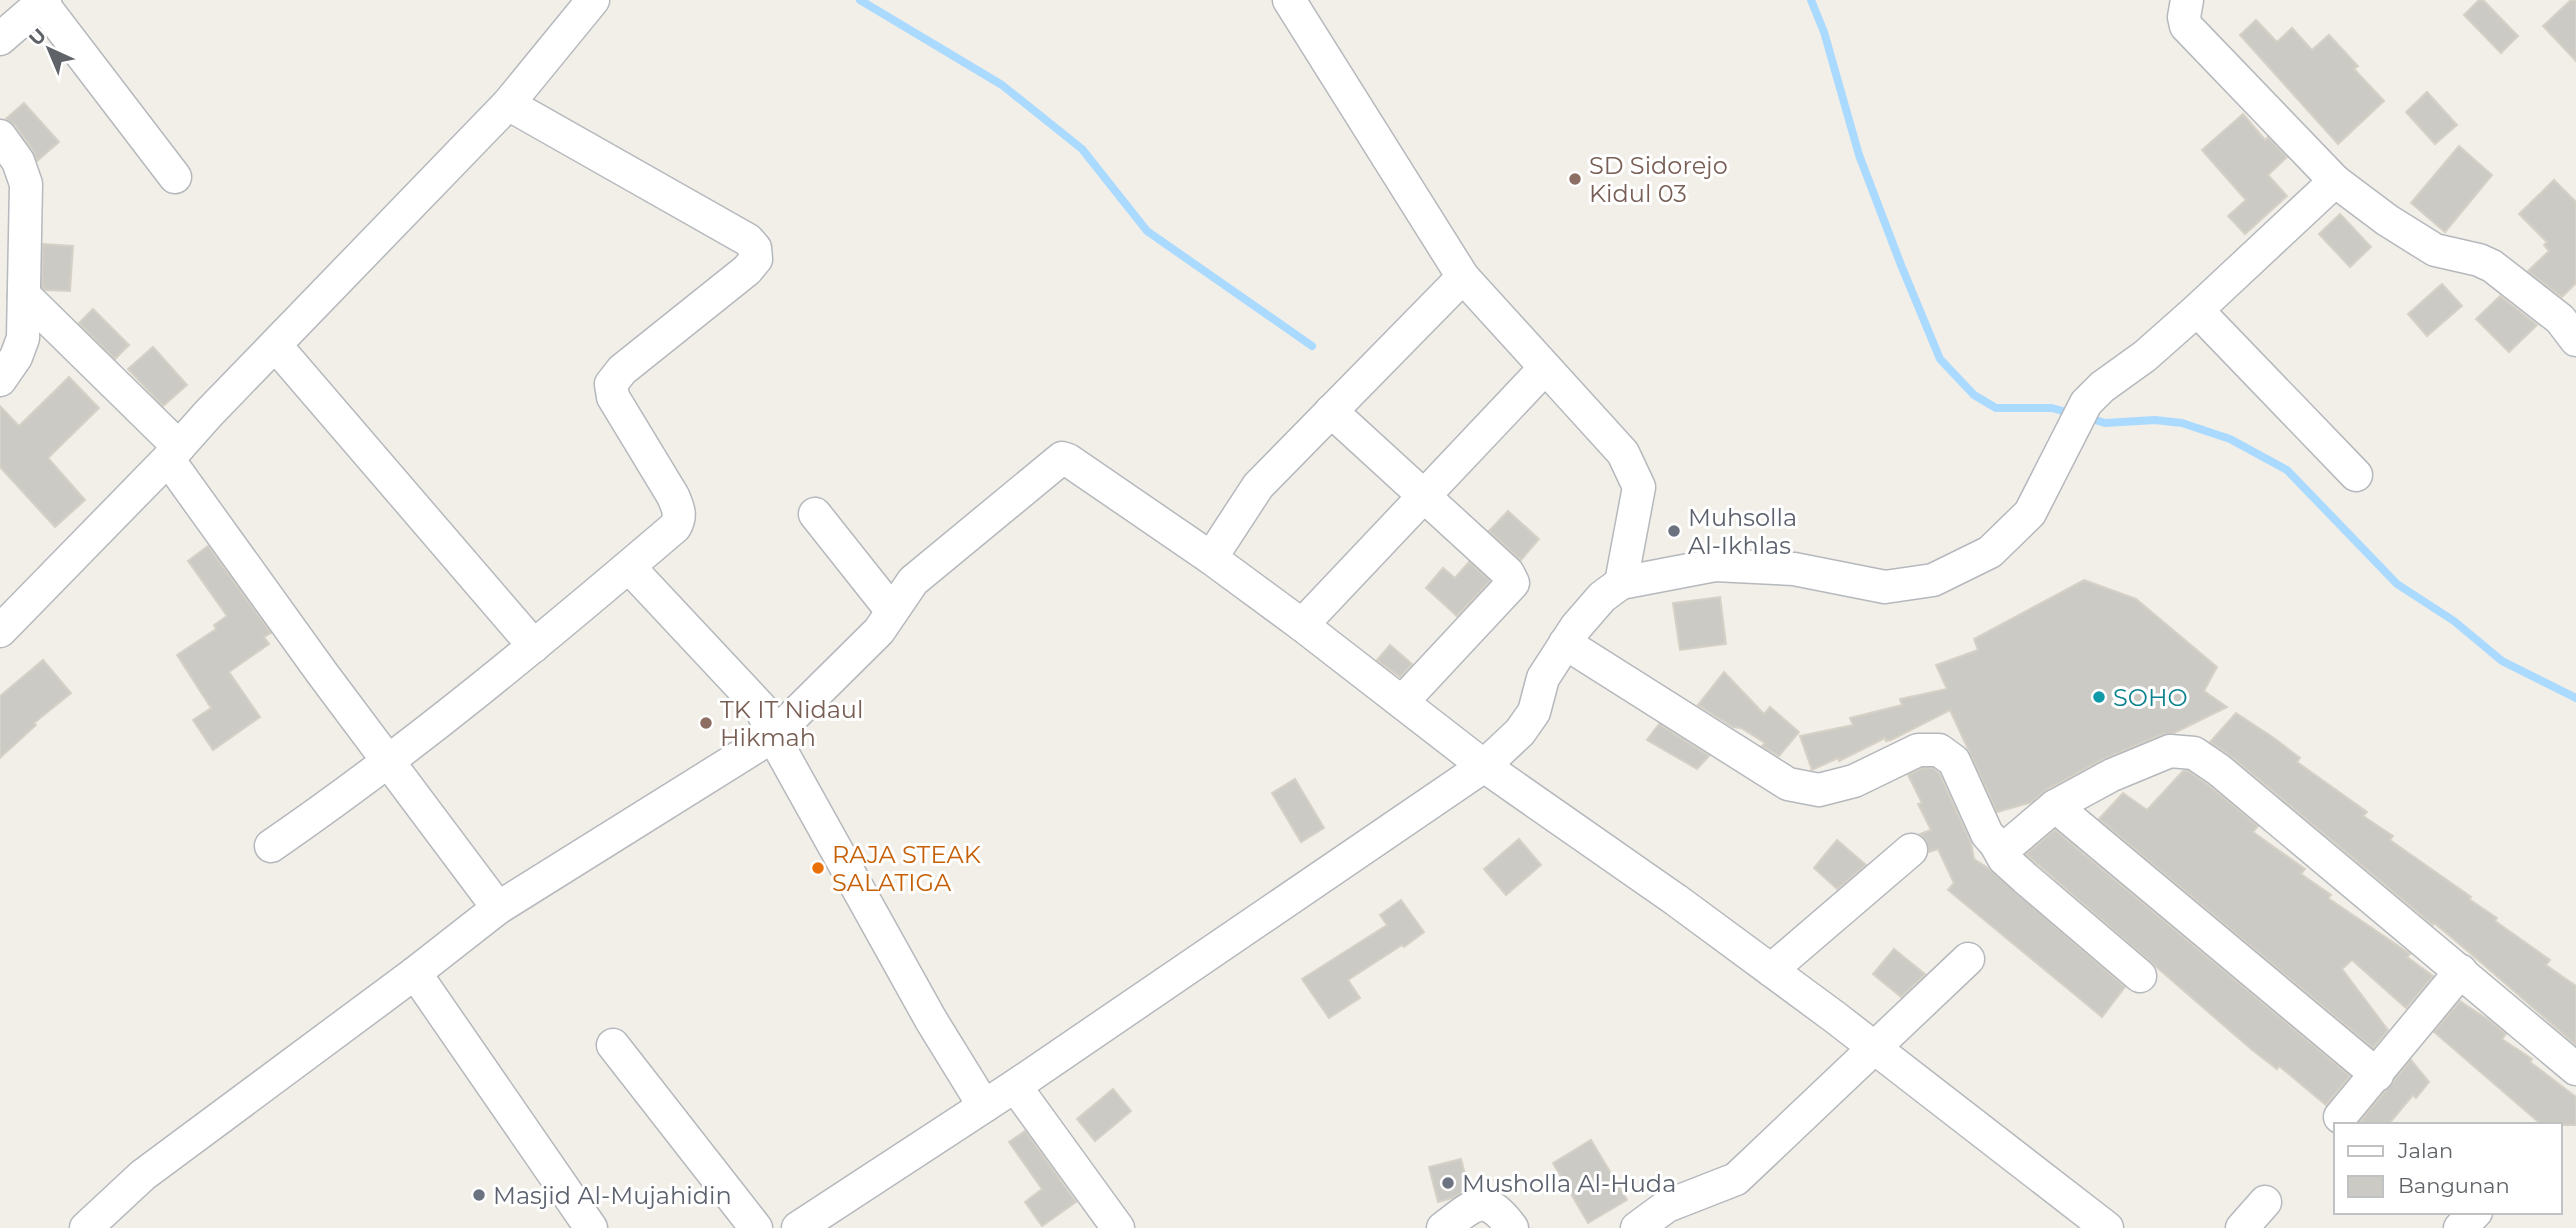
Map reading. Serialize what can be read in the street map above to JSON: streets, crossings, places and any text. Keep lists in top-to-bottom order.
{
  "places": [
    "SD Sidorejo Kidul 03",
    "Muhsolla Al-Ikhlas",
    "SOHO",
    "TK IT Nidaul Hikmah",
    "RAJA STEAK SALATIGA",
    "Musholla Al-Huda",
    "Masjid Al-Mujahidin"
  ],
  "legend": ["Jalan", "Bangunan"],
  "north": "top left"
}
